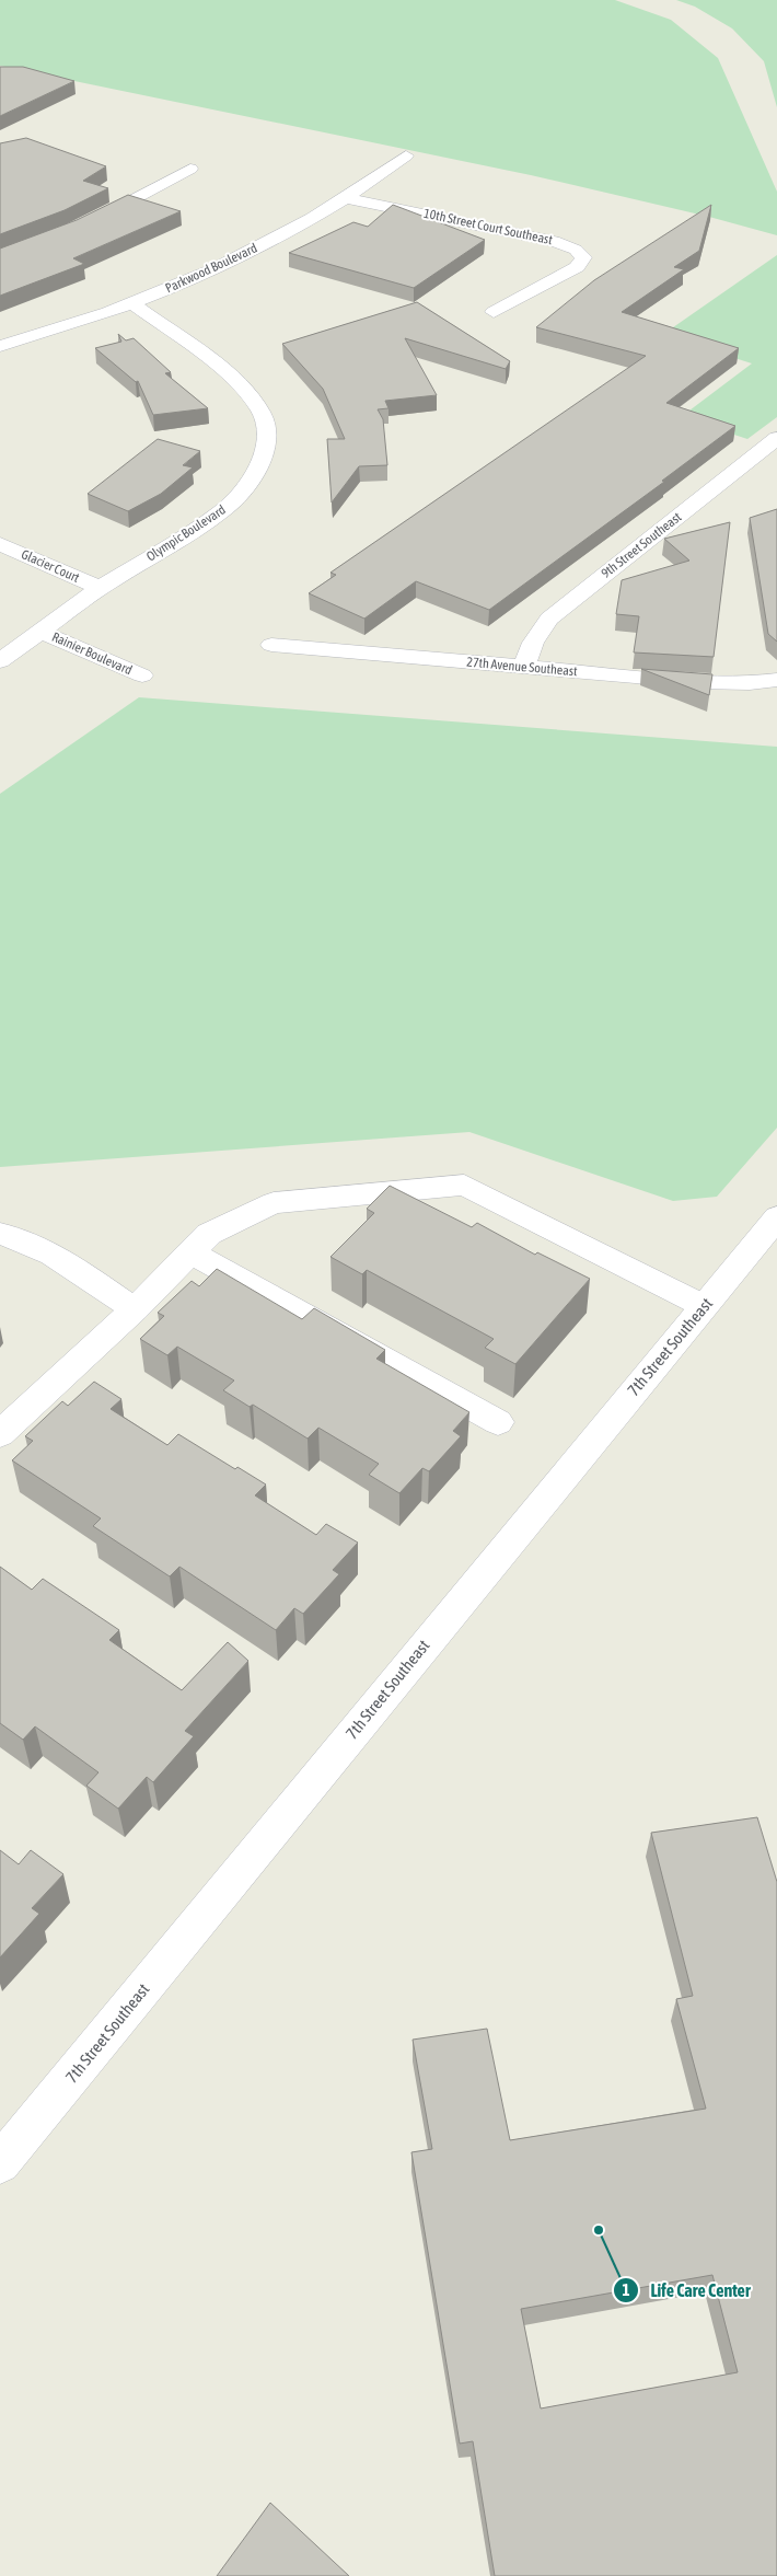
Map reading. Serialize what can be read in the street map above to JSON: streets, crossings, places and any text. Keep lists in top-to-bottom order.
{
  "streets": {
    "street": [
      "10th Street Court Southeast",
      "Parkwood Boulevard",
      "Olympic Boulevard",
      "9th Street Southeast",
      "Glacier Court",
      "Rainier Boulevard",
      "27th Avenue Southeast",
      "7th Street Southeast"
    ]
  },
  "crossings": [
    ["10th Street Court Southeast", "Parkwood Boulevard"],
    ["Parkwood Boulevard", "Olympic Boulevard"],
    ["Olympic Boulevard", "Glacier Court"],
    ["Olympic Boulevard", "Rainier Boulevard"],
    ["9th Street Southeast", "27th Avenue Southeast"]
  ],
  "places": ["Life Care Center"]
}
